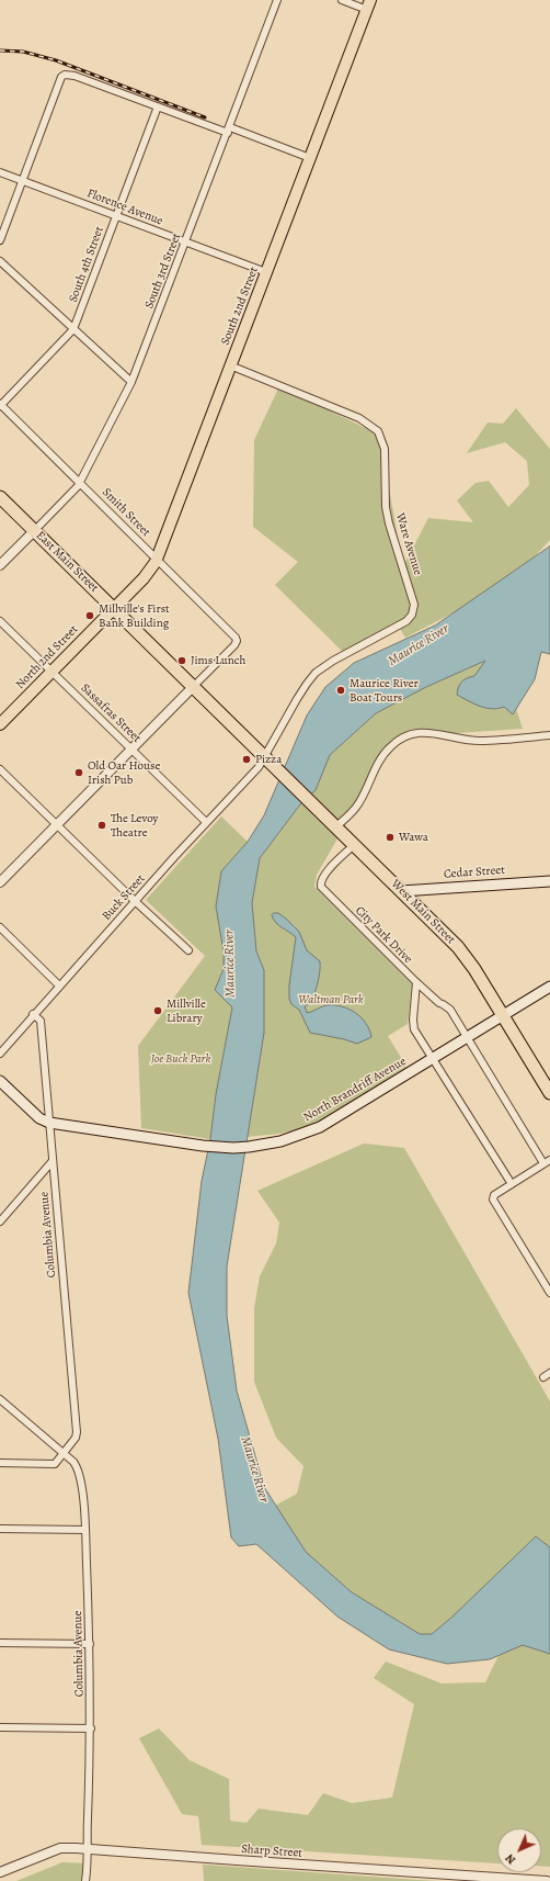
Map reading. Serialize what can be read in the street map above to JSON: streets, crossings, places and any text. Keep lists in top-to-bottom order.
{
  "streets": {
    "highway": ["East Main Street", "West Main Street"],
    "main road": [
      "South 2nd Street",
      "North 2nd Street",
      "Cedar Street",
      "North Brandriff Avenue"
    ],
    "street": [
      "Florence Avenue",
      "South 4th Street",
      "South 3rd Street",
      "Smith Street",
      "Ware Avenue",
      "Sassafras Street",
      "Buck Street",
      "City Park Drive",
      "Columbia Avenue",
      "Sharp Street"
    ]
  },
  "crossings": [
    ["Florence Avenue", "South 4th Street"],
    ["Florence Avenue", "South 3rd Street"],
    ["Florence Avenue", "South 2nd Street"],
    ["South 4th Street", "Smith Street"],
    ["South 3rd Street", "Smith Street"],
    ["South 3rd Street", "East Main Street"],
    ["South 2nd Street", "Smith Street"],
    ["South 2nd Street", "Ware Avenue"],
    ["South 2nd Street", "East Main Street"],
    ["South 2nd Street", "North 2nd Street"],
    ["Smith Street", "East Main Street"],
    ["Ware Avenue", "East Main Street"],
    ["Ware Avenue", "Buck Street"],
    ["Ware Avenue", "West Main Street"],
    ["East Main Street", "North 2nd Street"],
    ["East Main Street", "Buck Street"],
    ["East Main Street", "West Main Street"],
    ["North 2nd Street", "Sassafras Street"],
    ["Sassafras Street", "Buck Street"],
    ["Cedar Street", "West Main Street"],
    ["Buck Street", "West Main Street"],
    ["Buck Street", "Columbia Avenue"],
    ["West Main Street", "City Park Drive"],
    ["West Main Street", "North Brandriff Avenue"],
    ["City Park Drive", "North Brandriff Avenue"],
    ["North Brandriff Avenue", "Columbia Avenue"],
    ["Columbia Avenue", "Sharp Street"]
  ],
  "water": ["Maurice River"],
  "parks": ["Waltman Park", "Joe Buck Park"],
  "places": [
    "Millville's First Bank Building",
    "Jims Lunch",
    "Maurice River Boat Tours",
    "Pizza",
    "Old Oar House Irish Pub",
    "The Levoy Theatre",
    "Wawa",
    "Millville Library"
  ],
  "north": "bottom left"
}
